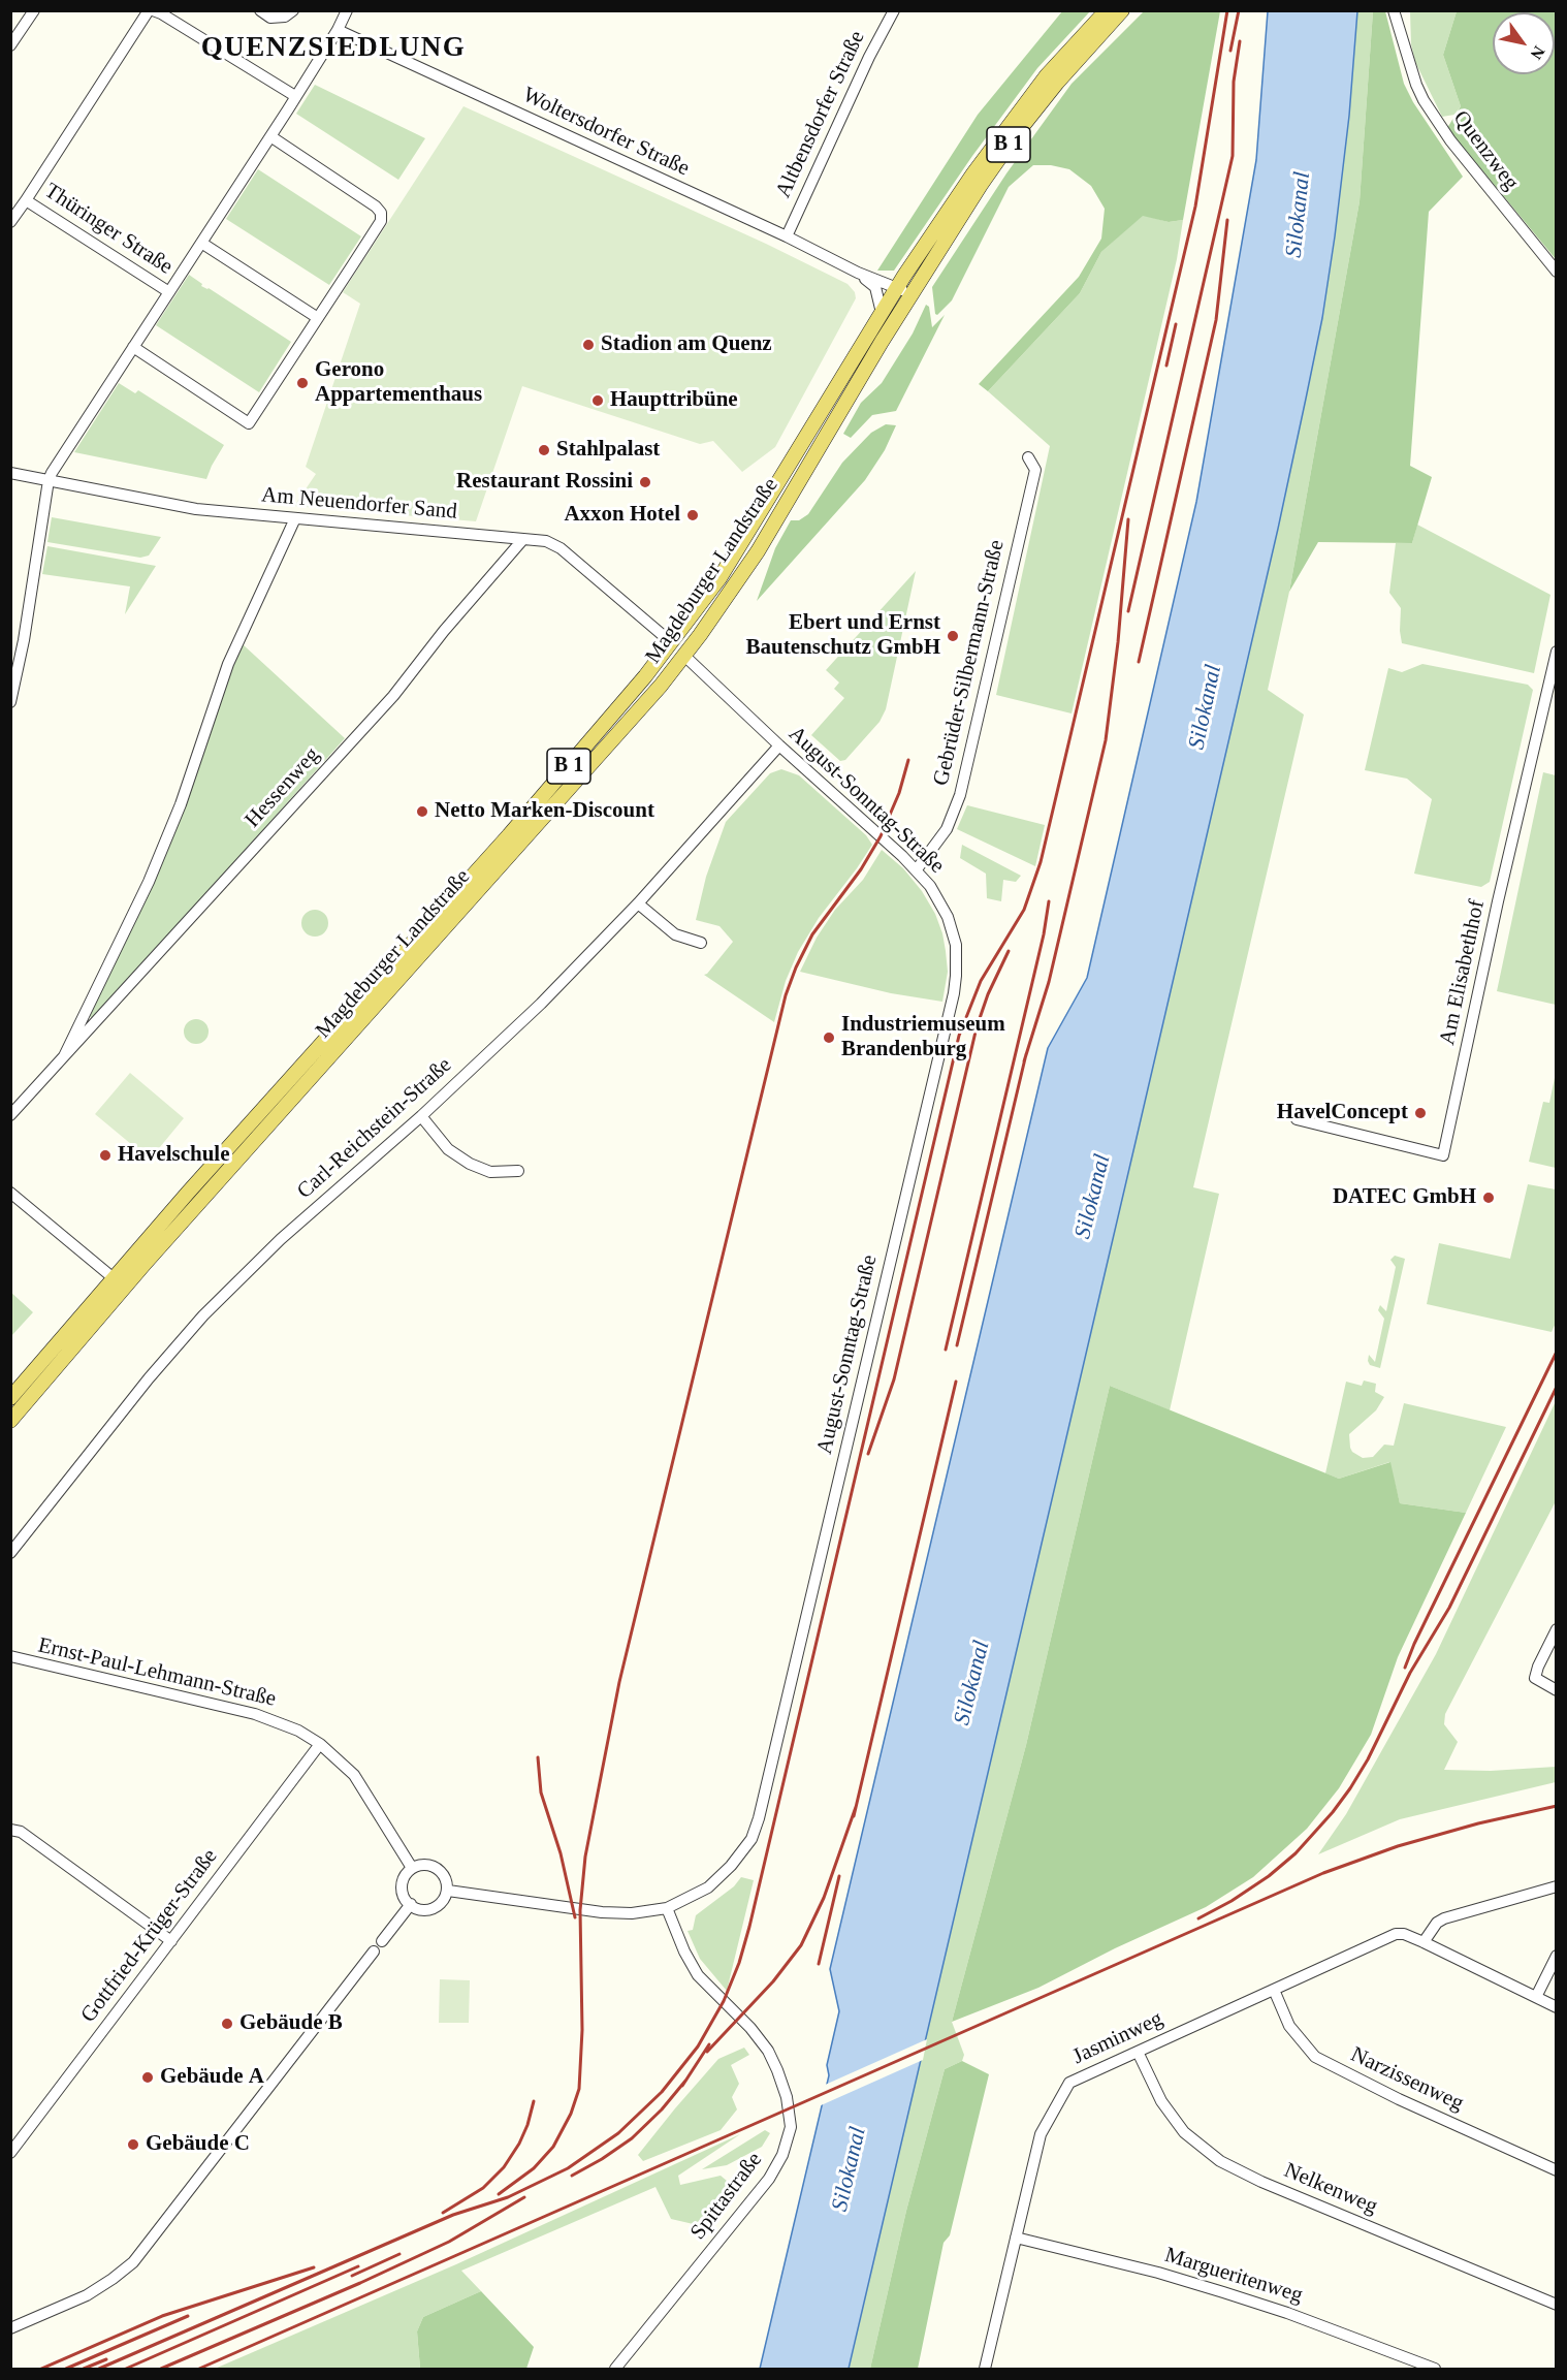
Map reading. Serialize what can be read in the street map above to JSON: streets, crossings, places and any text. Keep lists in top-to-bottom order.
{
  "streets": {
    "main road": ["B 1", "Magdeburger Landstraße"],
    "street": [
      "Altbensdorfer Straße",
      "Woltersdorfer Straße",
      "Quenzweg",
      "Thüringer Straße",
      "Am Neuendorfer Sand",
      "Gebrüder-Silbermann-Straße",
      "Hessenweg",
      "August-Sonntag-Straße",
      "Am Elisabethhof",
      "Carl-Reichstein-Straße",
      "Ernst-Paul-Lehmann-Straße",
      "Gottfried-Krüger-Straße",
      "Jasminweg",
      "Narzissenweg",
      "Nelkenweg",
      "Spittastraße",
      "Margueritenweg"
    ]
  },
  "crossings": [
    ["Altbensdorfer Straße", "Woltersdorfer Straße"],
    ["Woltersdorfer Straße", "Thüringer Straße"],
    ["Woltersdorfer Straße", "Magdeburger Landstraße"],
    ["Thüringer Straße", "Am Neuendorfer Sand"],
    ["Am Neuendorfer Sand", "Magdeburger Landstraße"],
    ["Am Neuendorfer Sand", "Hessenweg"],
    ["Magdeburger Landstraße", "August-Sonntag-Straße"],
    ["Gebrüder-Silbermann-Straße", "August-Sonntag-Straße"],
    ["August-Sonntag-Straße", "Carl-Reichstein-Straße"],
    ["August-Sonntag-Straße", "Ernst-Paul-Lehmann-Straße"],
    ["August-Sonntag-Straße", "Spittastraße"],
    ["Ernst-Paul-Lehmann-Straße", "Gottfried-Krüger-Straße"],
    ["Jasminweg", "Narzissenweg"],
    ["Jasminweg", "Nelkenweg"],
    ["Jasminweg", "Margueritenweg"]
  ],
  "districts": ["QUENZSIEDLUNG"],
  "water": ["Silokanal"],
  "places": [
    "Stadion am Quenz",
    "Gerono Appartementhaus",
    "Haupttribüne",
    "Stahlpalast",
    "Restaurant Rossini",
    "Axxon Hotel",
    "Ebert und Ernst Bautenschutz GmbH",
    "Netto Marken-Discount",
    "Industriemuseum Brandenburg",
    "HavelConcept",
    "Havelschule",
    "DATEC GmbH",
    "Gebäude B",
    "Gebäude A",
    "Gebäude C"
  ],
  "north": "bottom right"
}
